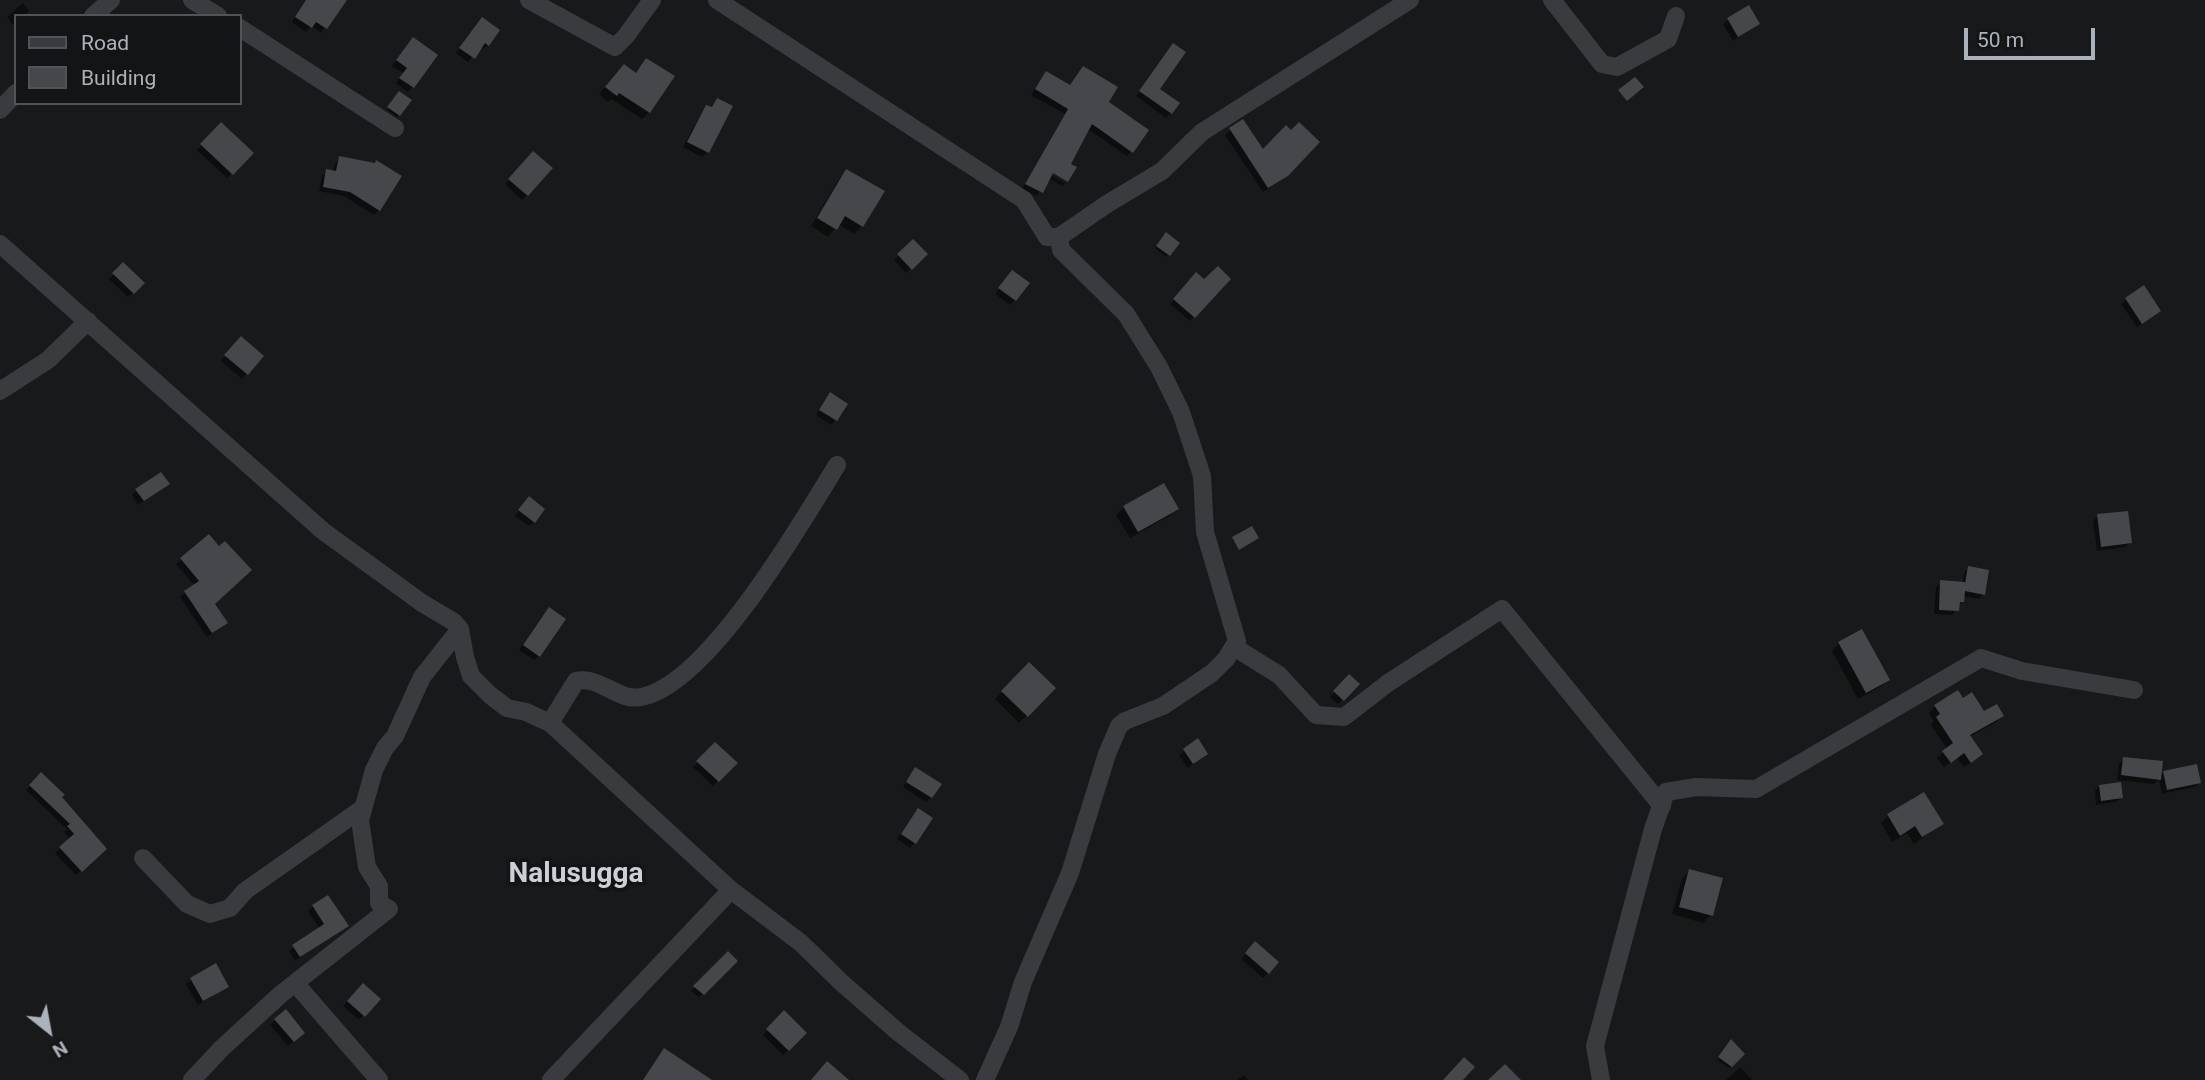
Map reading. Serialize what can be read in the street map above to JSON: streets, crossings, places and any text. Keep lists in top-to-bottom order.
{
  "districts": ["Nalusugga"],
  "legend": ["Road", "Building"],
  "scale_bar": "50 m",
  "north": "bottom right"
}
